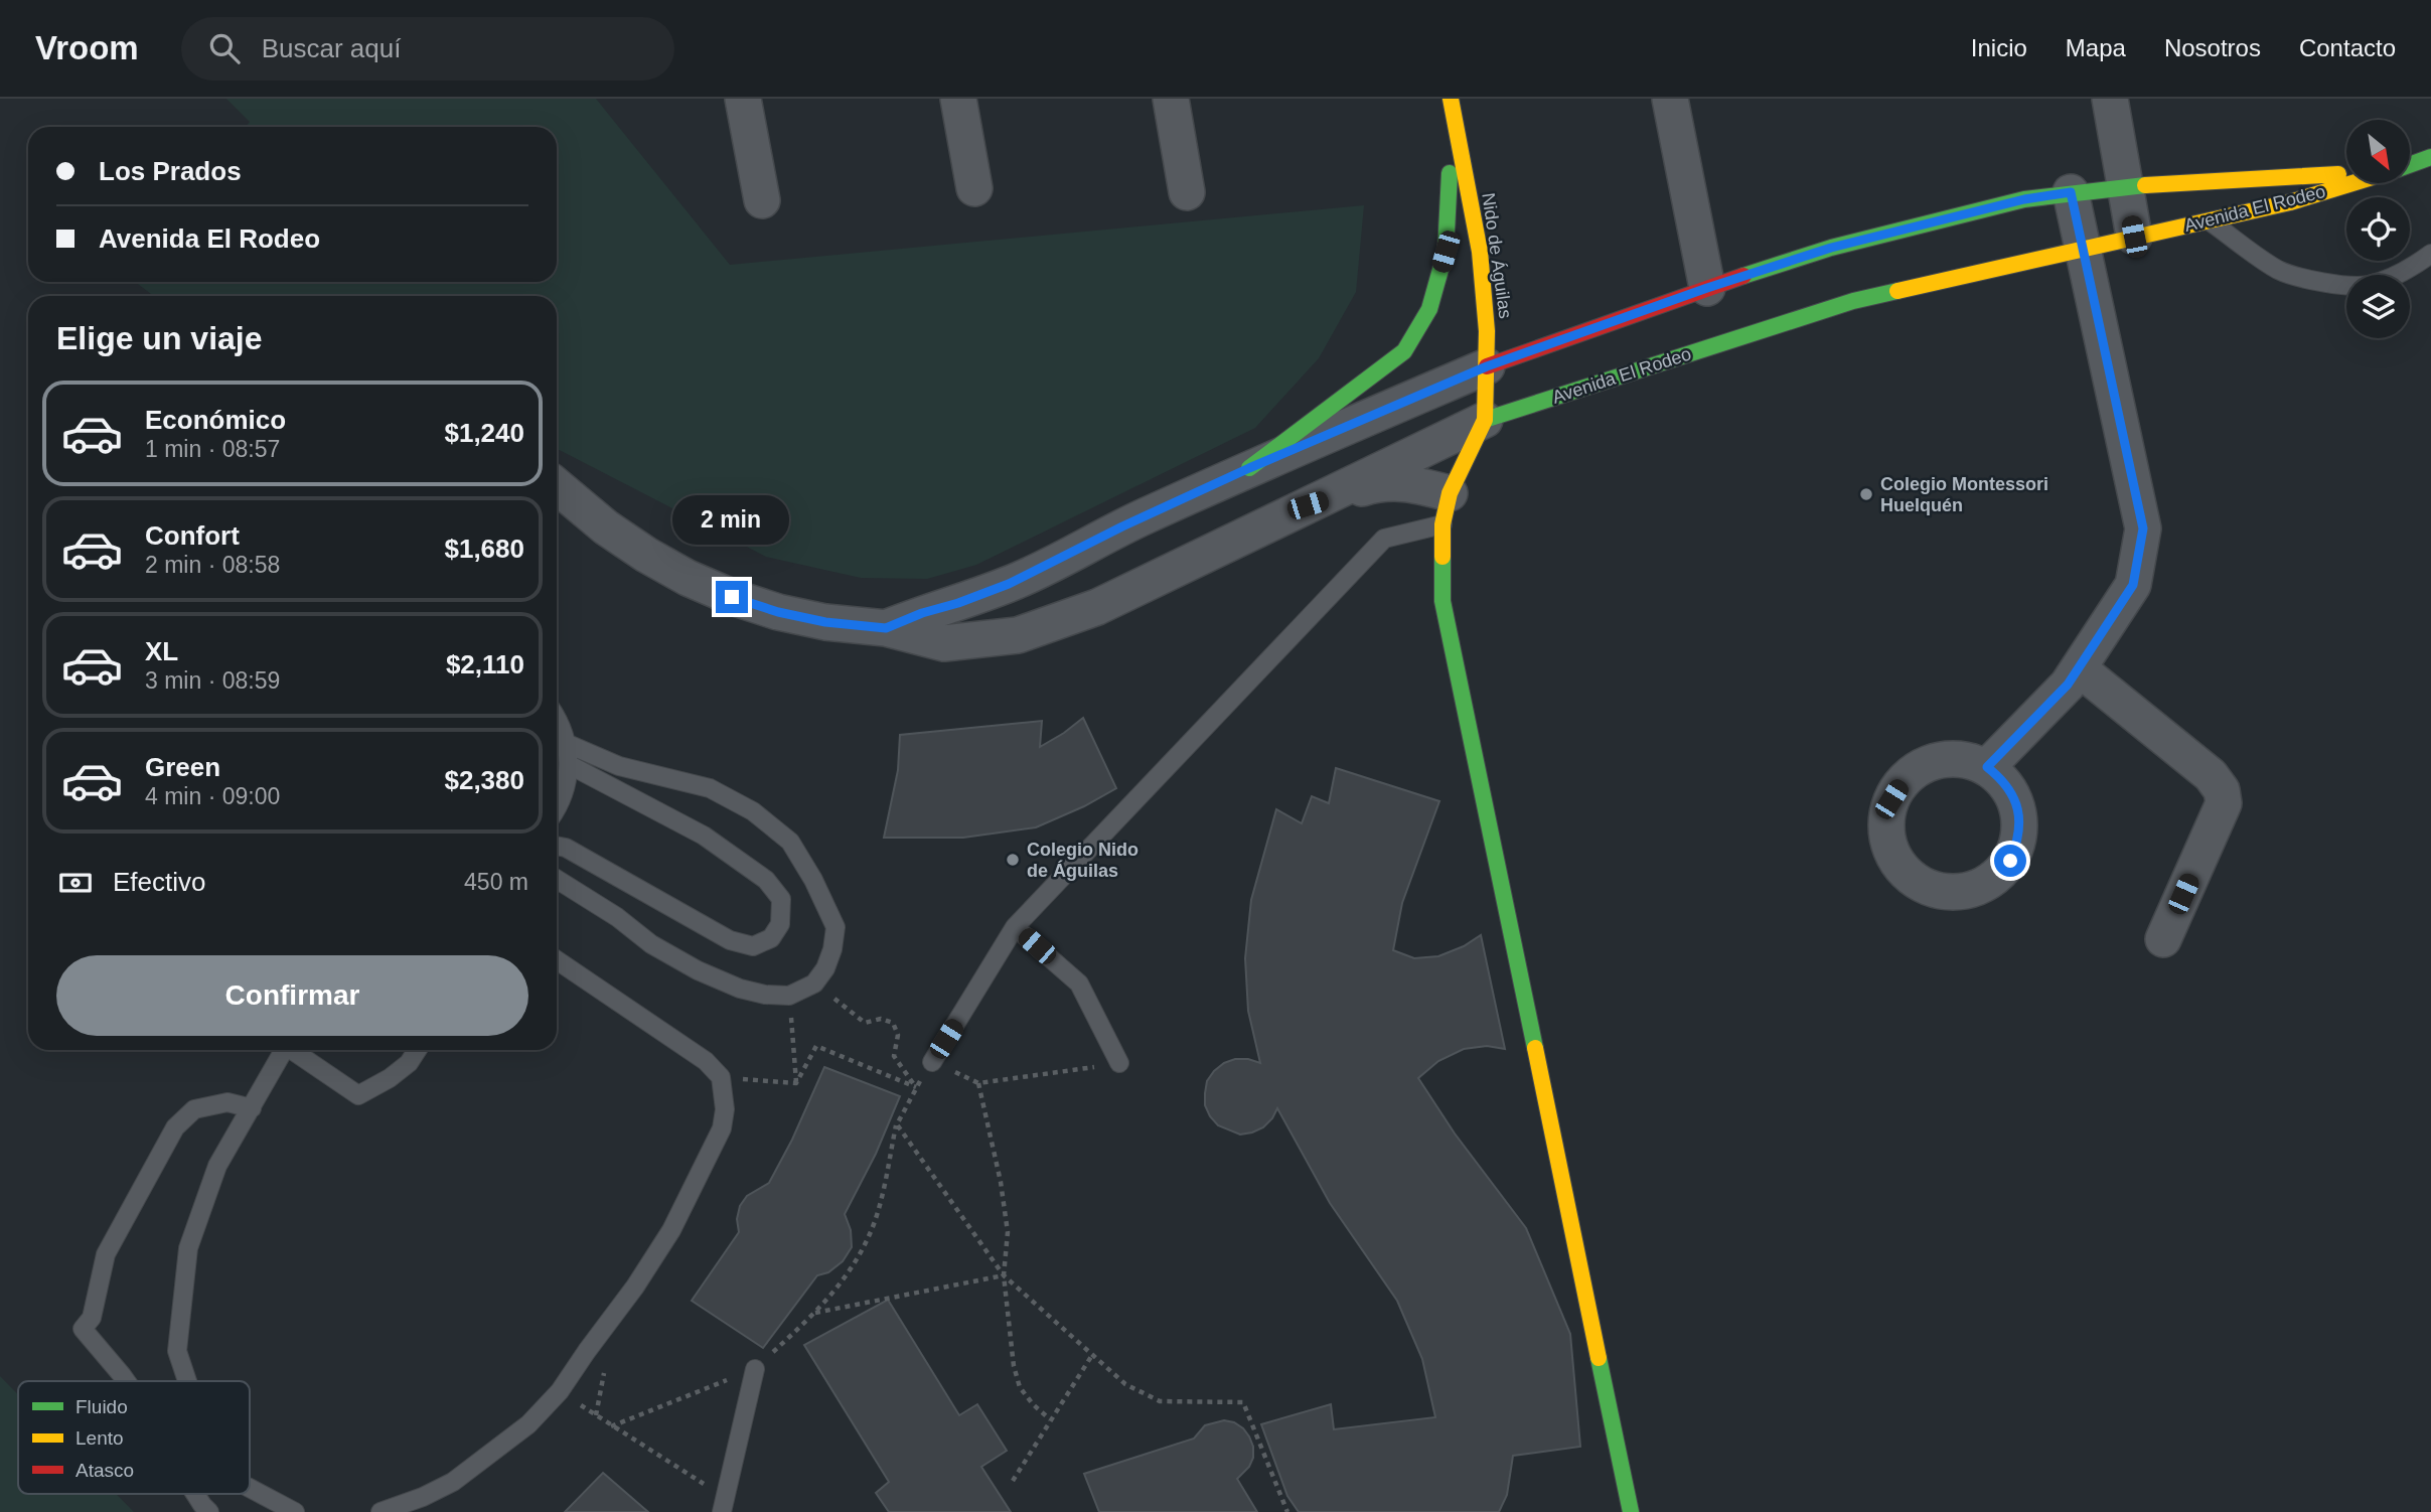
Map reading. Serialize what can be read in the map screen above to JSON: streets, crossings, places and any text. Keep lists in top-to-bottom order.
{
  "streets": {
    "street": ["Avenida El Rodeo", "Nido de Águilas"]
  },
  "crossings": [
    ["Avenida El Rodeo", "Nido de Águilas"]
  ],
  "places": ["Colegio Montessori Huelquén", "Colegio Nido de Águilas"],
  "legend": ["Fluido", "Lento", "Atasco"],
  "north": "bottom right",
  "page": {
    "header": "Vroom",
    "search": "Buscar aquí",
    "nav": [
      "Inicio",
      "Mapa",
      "Nosotros",
      "Contacto"
    ],
    "banner": ["Los Prados", "Avenida El Rodeo"],
    "heading": "Elige un viaje",
    "list": [
      {
        "name": "Económico",
        "note": "1 min · 08:57",
        "value": "$1,240"
      },
      {
        "name": "Confort",
        "note": "2 min · 08:58",
        "value": "$1,680"
      },
      {
        "name": "XL",
        "note": "3 min · 08:59",
        "value": "$2,110"
      },
      {
        "name": "Green",
        "note": "4 min · 09:00",
        "value": "$2,380"
      }
    ],
    "bubble": "2 min",
    "pay": ["Efectivo", "450 m"],
    "buttons": "Confirmar"
  }
}
